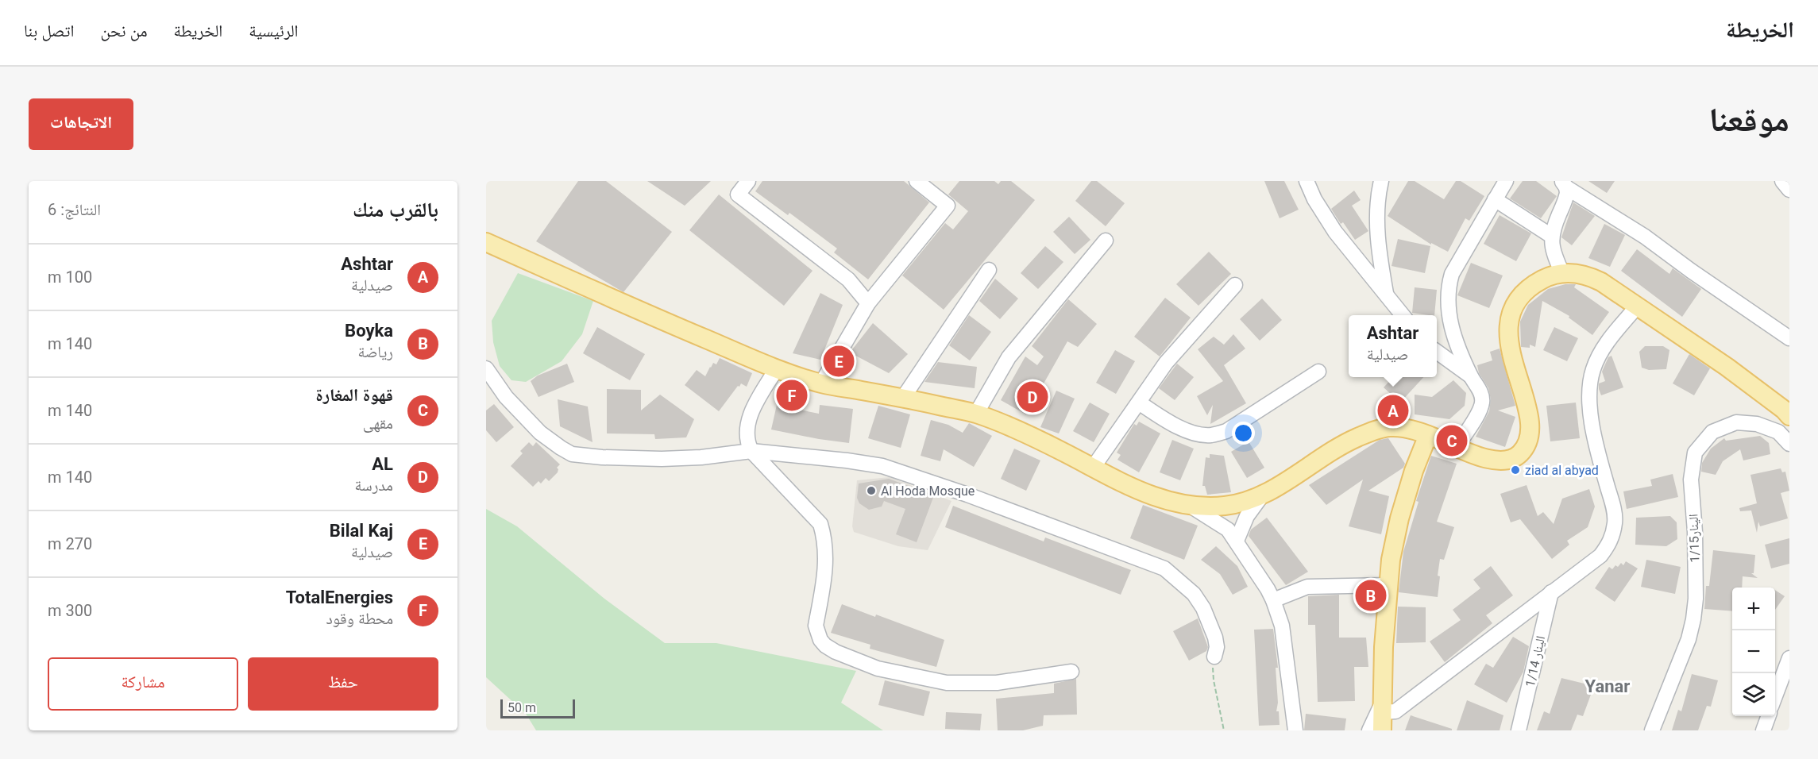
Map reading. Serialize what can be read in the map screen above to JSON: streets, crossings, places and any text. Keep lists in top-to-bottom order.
{
  "streets": {
    "street": ["الينار1/15", "الينار 1/14"]
  },
  "districts": ["Yanar"],
  "places": ["ziad al abyad", "Al Hoda Mosque"],
  "scale_bar": "50 m",
  "page": {
    "header": "الخريطة",
    "nav": [
      "الرئيسية",
      "الخريطة",
      "من نحن",
      "اتصل بنا"
    ],
    "title": "موقعنا",
    "buttons": [
      "الاتجاهات",
      ["حفظ", "مشاركة"]
    ],
    "heading": ["بالقرب منك", "النتائج: 6"],
    "list": [
      {
        "mark": "A",
        "name": "Ashtar",
        "note": "صيدلية",
        "value": "100 m"
      },
      {
        "mark": "B",
        "name": "Boyka",
        "note": "رياضة",
        "value": "140 m"
      },
      {
        "mark": "C",
        "name": "قهوة المغارة",
        "note": "مقهى",
        "value": "140 m"
      },
      {
        "mark": "D",
        "name": "AL",
        "note": "مدرسة",
        "value": "140 m"
      },
      {
        "mark": "E",
        "name": "Bilal Kaj",
        "note": "صيدلية",
        "value": "270 m"
      },
      {
        "mark": "F",
        "name": "TotalEnergies",
        "note": "محطة وقود",
        "value": "300 m"
      }
    ],
    "popup": ["Ashtar", "صيدلية"],
    "pins": [
      "E",
      "F",
      "D",
      "A",
      "C",
      "B"
    ],
    "map_buttons": ["+", "−"],
    "scale": "50 m"
  }
}
